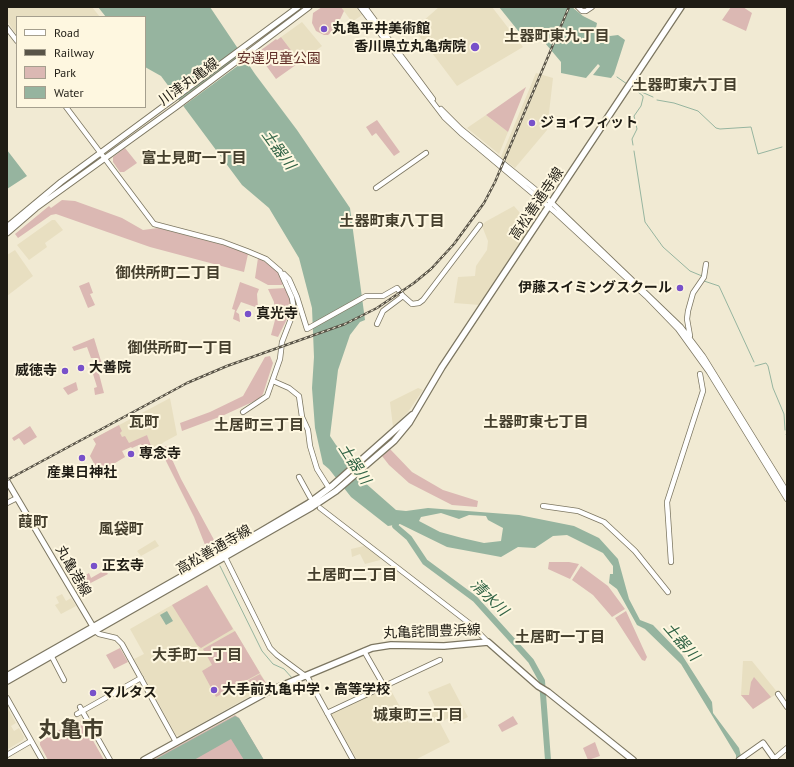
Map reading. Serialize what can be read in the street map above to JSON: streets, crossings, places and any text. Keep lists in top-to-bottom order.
{
  "streets": {
    "main road": [
      "川津丸亀線",
      "高松善通寺線",
      "丸亀港線",
      "丸亀詫間豊浜線"
    ]
  },
  "crossings": [
    ["高松善通寺線", "丸亀港線"]
  ],
  "districts": [
    "土器町東九丁目",
    "土器町東六丁目",
    "富士見町一丁目",
    "土器町東八丁目",
    "御供所町二丁目",
    "御供所町一丁目",
    "瓦町",
    "土器町東七丁目",
    "土居町三丁目",
    "葭町",
    "風袋町",
    "土居町二丁目",
    "土居町一丁目",
    "大手町一丁目",
    "城東町三丁目",
    "丸亀市"
  ],
  "water": ["土器川", "清水川"],
  "parks": ["安達児童公園"],
  "places": [
    "丸亀平井美術館",
    "香川県立丸亀病院",
    "ジョイフィット",
    "伊藤スイミングスクール",
    "真光寺",
    "大善院",
    "威徳寺",
    "専念寺",
    "産巣日神社",
    "正玄寺",
    "大手前丸亀中学・高等学校",
    "マルタス"
  ],
  "legend": [
    "Road",
    "Railway",
    "Park",
    "Water"
  ]
}
